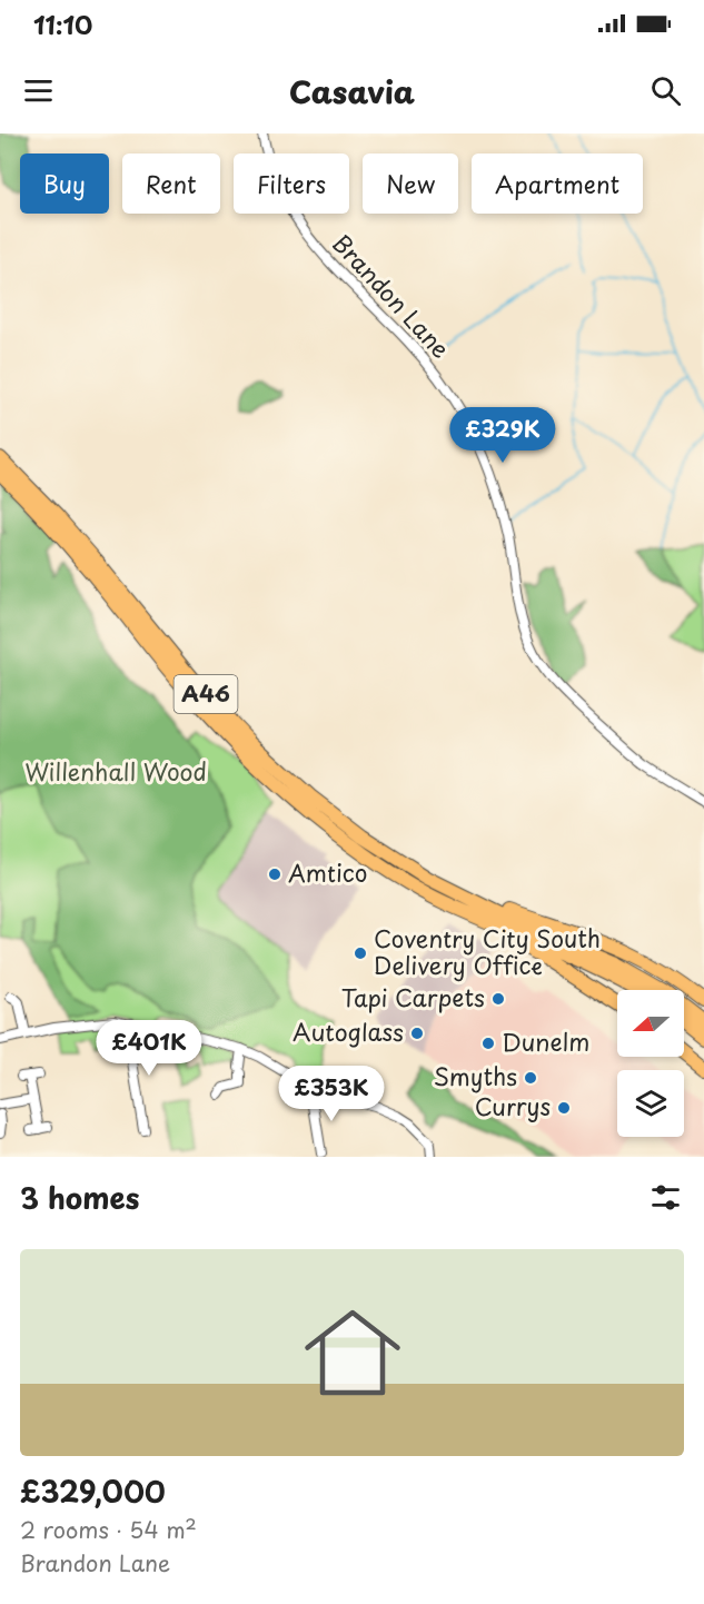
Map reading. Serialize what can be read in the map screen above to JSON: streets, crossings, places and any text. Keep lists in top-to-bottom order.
{
  "streets": {
    "highway": ["A46"],
    "street": ["Brandon Lane"]
  },
  "parks": ["Willenhall Wood"],
  "places": [
    "Amtico",
    "Coventry City South Delivery Office",
    "Tapi Carpets",
    "Autoglass",
    "Dunelm",
    "Smyths",
    "Currys"
  ],
  "north": "left",
  "page": {
    "status": "11:10",
    "header": "Casavia",
    "chip": [
      "Buy",
      "Rent",
      "Filters",
      "New",
      "Apartment"
    ],
    "price": ["£329K", "£401K", "£353K"],
    "heading": "3 homes",
    "list": [
      {
        "name": "£329,000",
        "note": "2 rooms · 54 m² · Brandon Lane"
      }
    ]
  }
}
